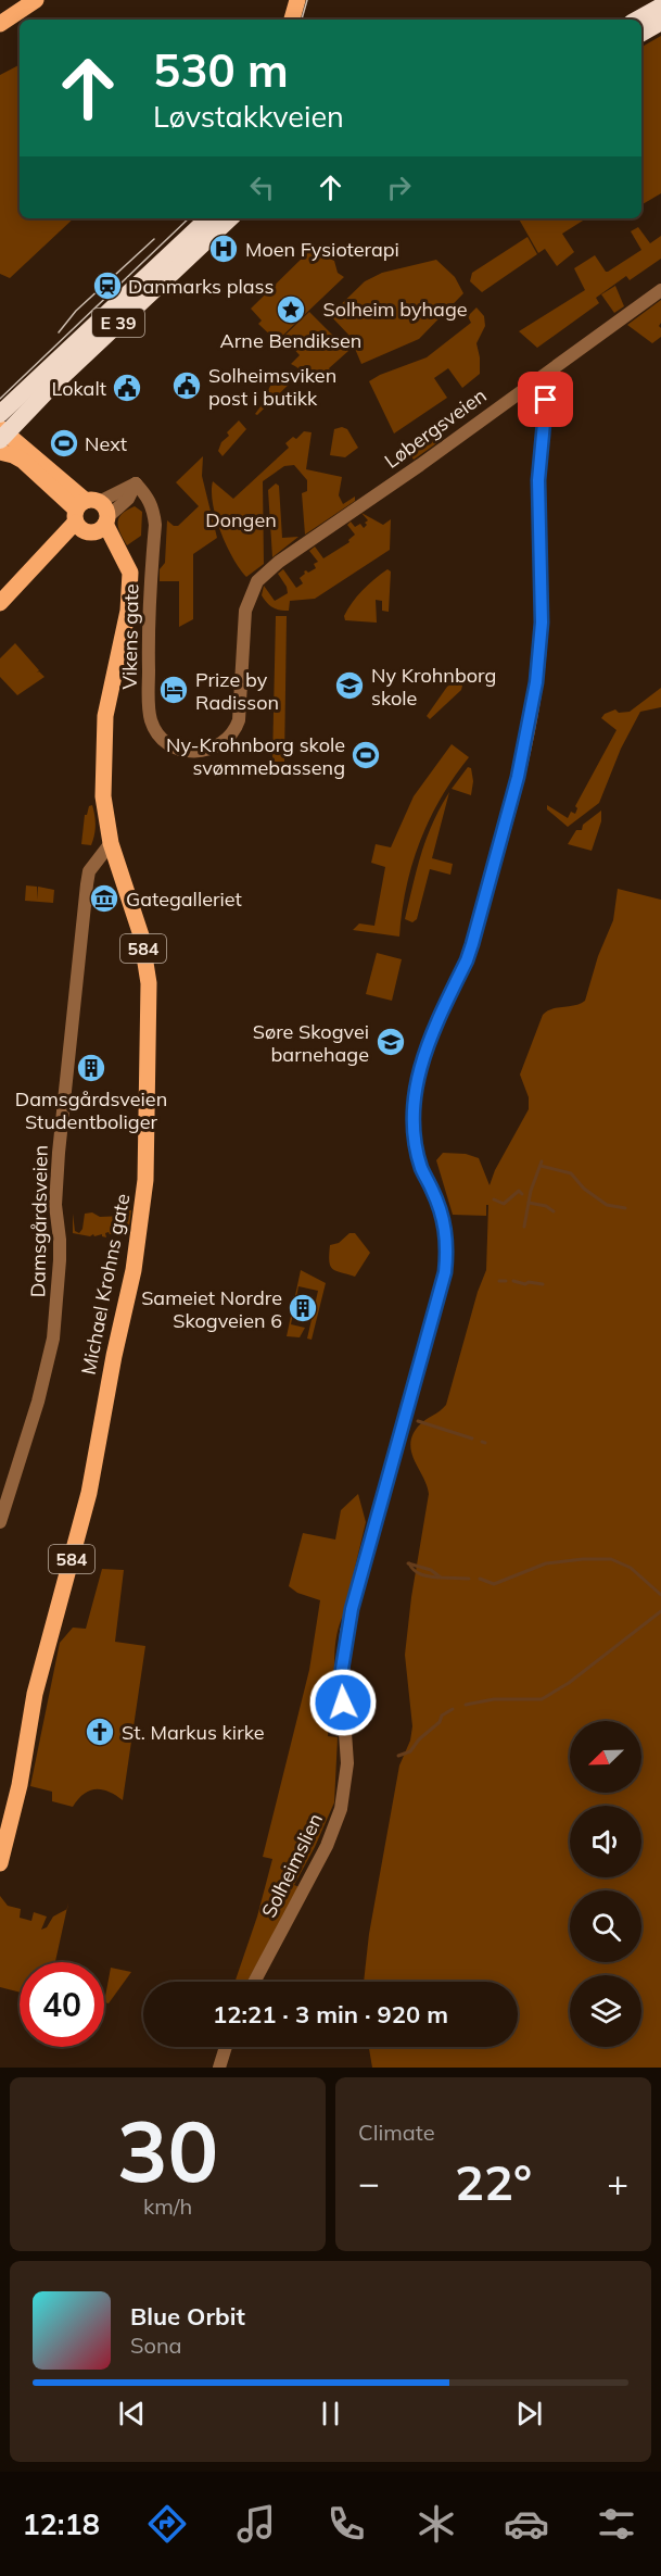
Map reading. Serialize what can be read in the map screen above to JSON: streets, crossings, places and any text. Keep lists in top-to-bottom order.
{
  "streets": {
    "highway": ["E 39"],
    "main road": ["584", "Michael Krohns gate"],
    "street": [
      "Løbergsveien",
      "Vikens gate",
      "Damsgårdsveien",
      "Solheimslien"
    ]
  },
  "crossings": [
    ["E 39", "584"],
    ["E 39", "Michael Krohns gate"],
    ["Løbergsveien", "Vikens gate"],
    ["Løbergsveien", "Solheimslien"],
    ["Vikens gate", "Michael Krohns gate"],
    ["584", "Michael Krohns gate"],
    ["Damsgårdsveien", "Michael Krohns gate"]
  ],
  "parks": ["Solheim byhage", "Dongen"],
  "places": {
    "hospital": ["Moen Fysioterapi"],
    "station": ["Danmarks plass"],
    "place": ["Arne Bendiksen"],
    "public building": ["Solheimsviken post i butikk", "Lokalt"],
    "sports": ["Next", "Ny-Krohnborg skole svømmebasseng"],
    "school or university": ["Ny Krohnborg skole", "Søre Skogvei barnehage"],
    "hotel": ["Prize by Radisson"],
    "museum": ["Gategalleriet"],
    "building": ["Damsgårdsveien Studentboliger", "Sameiet Nordre Skogveien 6"],
    "church": ["St. Markus kirke"]
  },
  "north": "bottom left",
  "page": {
    "turn": ["530 m", "Løvstakkveien"],
    "limit": "40",
    "trip": "12:21 · 3 min · 920 m",
    "tile": [
      ["30", "km/h"],
      "Climate"
    ],
    "heat": ["−", "22°", "+"],
    "song": ["Blue Orbit", "Sona"],
    "tabs": "12:18"
  }
}
